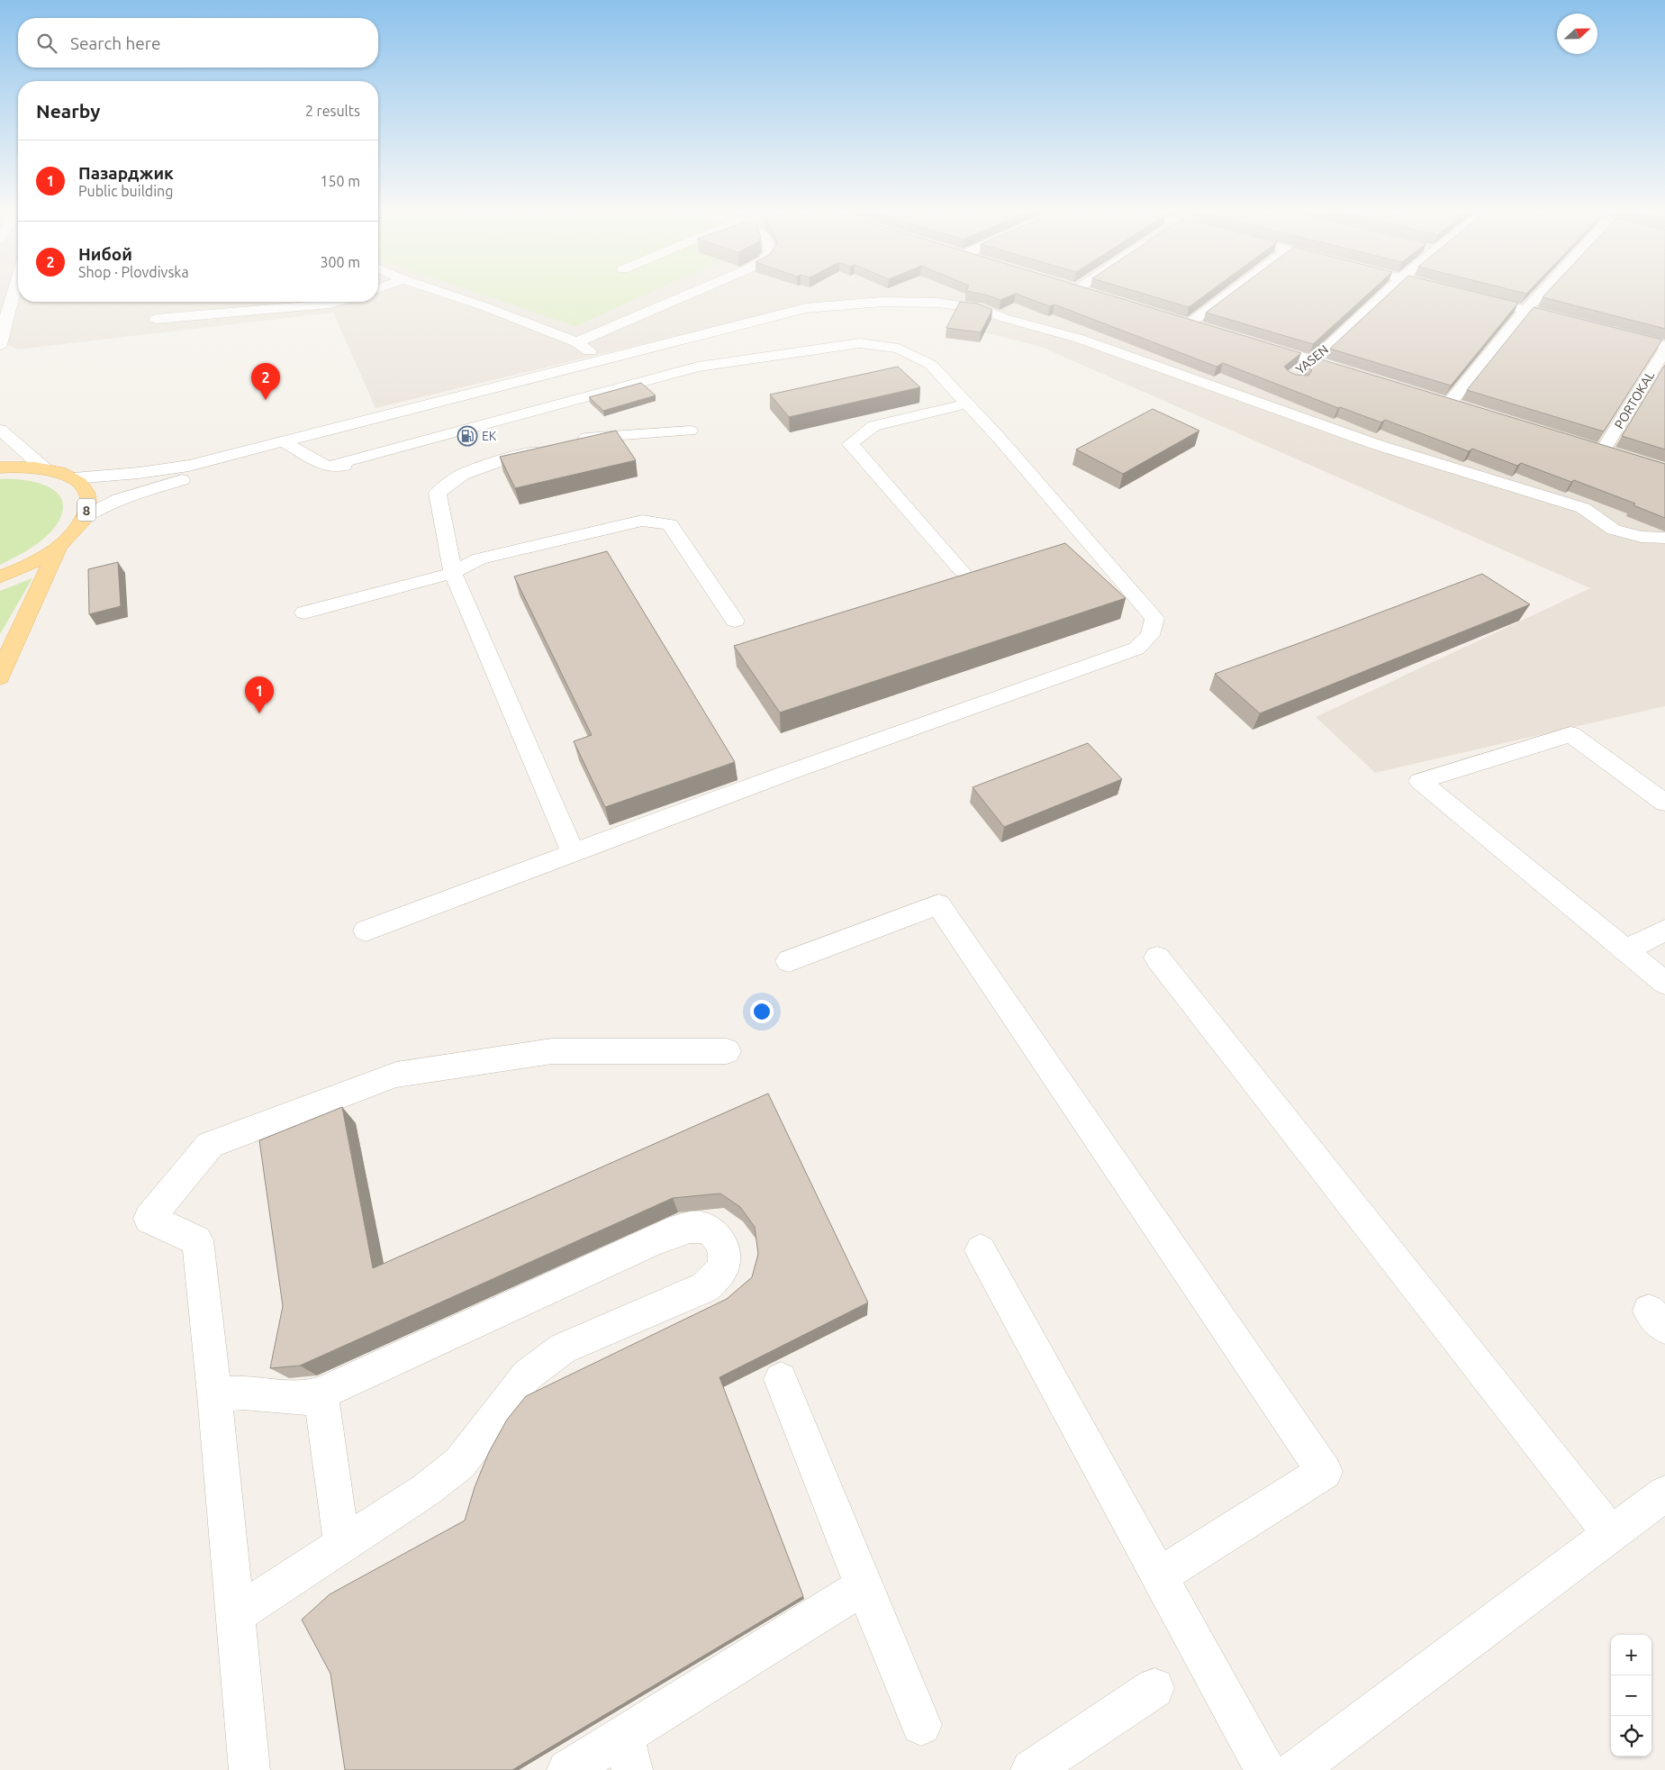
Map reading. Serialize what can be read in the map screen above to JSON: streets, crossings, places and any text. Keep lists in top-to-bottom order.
{
  "streets": {
    "main road": ["8"],
    "street": ["YASEN", "PORTOKAL"]
  },
  "places": {
    "fuel station": ["ЕК"]
  },
  "north": "right",
  "page": {
    "search": "Search here",
    "heading": ["Nearby", "2 results"],
    "list": [
      {
        "mark": "1",
        "name": "Пазарджик",
        "note": "Public building",
        "value": "150 m"
      },
      {
        "mark": "2",
        "name": "Нибой",
        "note": "Shop · Plovdivska",
        "value": "300 m"
      }
    ],
    "pins": ["2", "1"],
    "map_buttons": ["+", "−"]
  }
}
